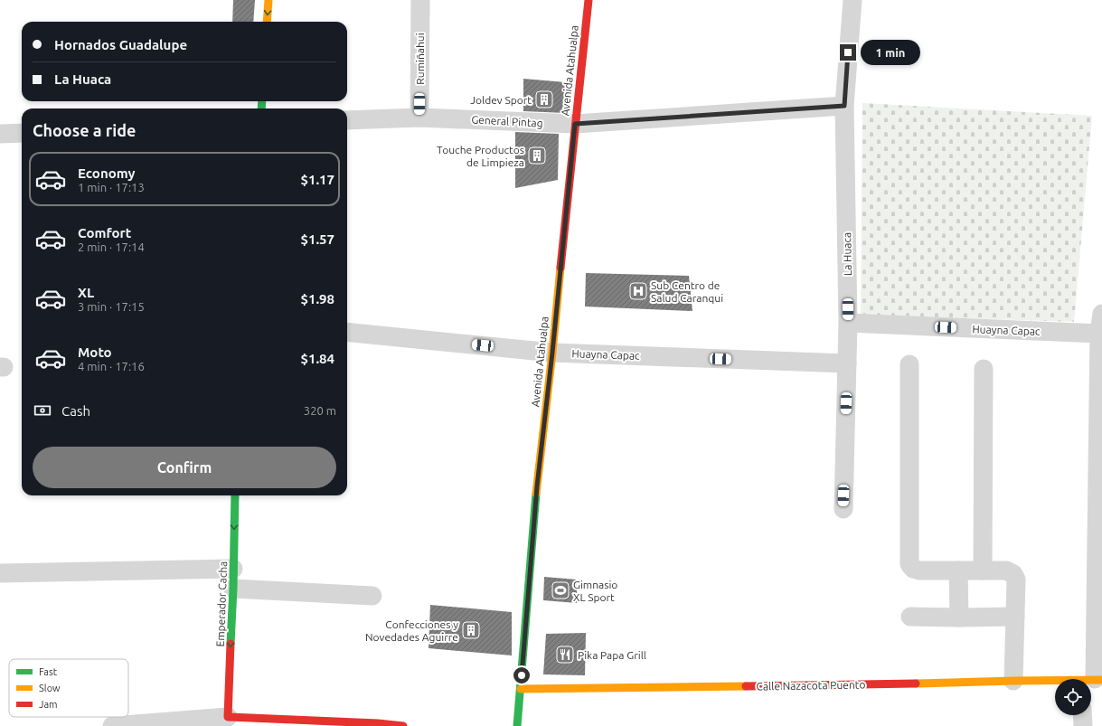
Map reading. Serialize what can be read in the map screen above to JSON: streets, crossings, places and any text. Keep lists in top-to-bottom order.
{
  "streets": {
    "street": [
      "Rumiñahui",
      "Avenida Atahualpa",
      "General Pintag",
      "La Huaca",
      "Huayna Capac",
      "Emperador Cacha",
      "Calle Nazacota Puento"
    ]
  },
  "crossings": [
    ["Rumiñahui", "General Pintag"],
    ["Avenida Atahualpa", "General Pintag"],
    ["Avenida Atahualpa", "Huayna Capac"],
    ["Avenida Atahualpa", "Calle Nazacota Puento"],
    ["General Pintag", "La Huaca"],
    ["La Huaca", "Huayna Capac"]
  ],
  "one_way": ["Emperador Cacha"],
  "places": {
    "building": ["Joldev Sport", "Touche Productos de Limpieza", "Confecciones y Novedades Aguirre"],
    "hospital": ["Sub Centro de Salud Caranqui"],
    "sports": ["Gimnasio XL Sport"],
    "restaurant": ["Pika Papa Grill"]
  },
  "legend": ["Fast", "Slow", "Jam"],
  "page": {
    "banner": ["Hornados Guadalupe", "La Huaca"],
    "bubble": "1 min",
    "heading": "Choose a ride",
    "list": [
      {
        "name": "Economy",
        "note": "1 min · 17:13",
        "value": "$1.17"
      },
      {
        "name": "Comfort",
        "note": "2 min · 17:14",
        "value": "$1.57"
      },
      {
        "name": "XL",
        "note": "3 min · 17:15",
        "value": "$1.98"
      },
      {
        "name": "Moto",
        "note": "4 min · 17:16",
        "value": "$1.84"
      }
    ],
    "pay": ["Cash", "320 m"],
    "buttons": "Confirm"
  }
}
